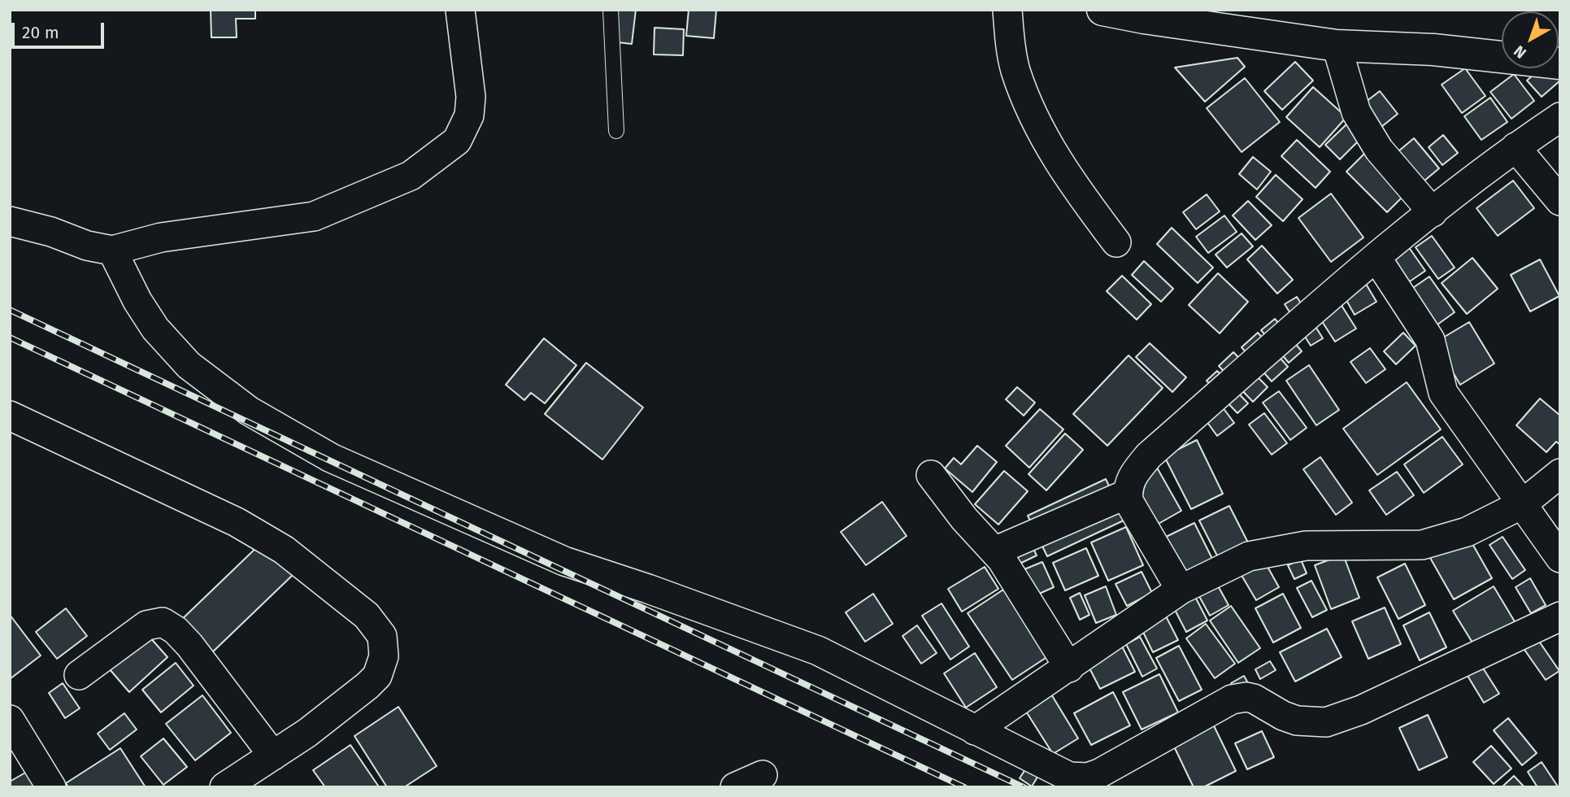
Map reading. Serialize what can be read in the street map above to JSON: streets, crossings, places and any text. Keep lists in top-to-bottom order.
{
  "scale_bar": "20 m",
  "north": "bottom left"
}
